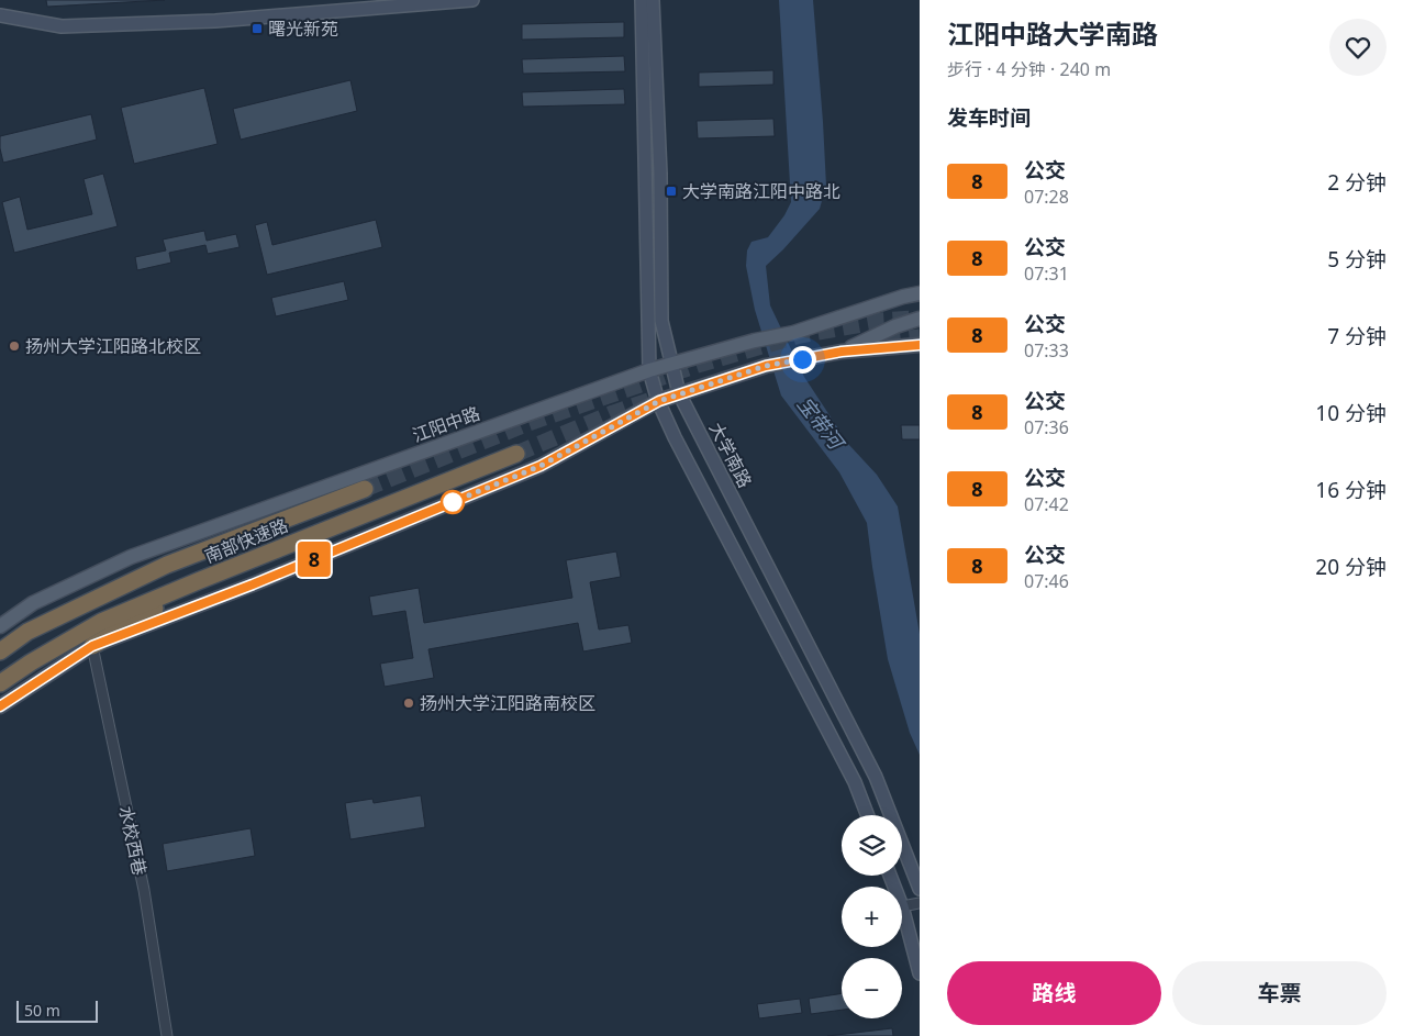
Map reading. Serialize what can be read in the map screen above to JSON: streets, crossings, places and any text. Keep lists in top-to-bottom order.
{
  "streets": {
    "highway": ["南部快速路"],
    "main road": ["江阳中路"],
    "street": ["大学南路", "水校西巷"]
  },
  "crossings": [
    ["江阳中路", "大学南路"]
  ],
  "water": ["宝带河"],
  "places": {
    "transit": ["曙光新苑", "大学南路江阳中路北"],
    "other": ["扬州大学江阳路北校区", "扬州大学江阳路南校区"]
  },
  "lines": ["bus line 8"],
  "scale_bar": "50 m",
  "page": {
    "on_map": "8",
    "heading": [
      ["江阳中路大学南路", "步行 · 4 分钟 · 240 m"],
      "发车时间"
    ],
    "list": [
      {
        "mark": "8",
        "name": "公交",
        "note": "07:28",
        "value": "2 分钟"
      },
      {
        "mark": "8",
        "name": "公交",
        "note": "07:31",
        "value": "5 分钟"
      },
      {
        "mark": "8",
        "name": "公交",
        "note": "07:33",
        "value": "7 分钟"
      },
      {
        "mark": "8",
        "name": "公交",
        "note": "07:36",
        "value": "10 分钟"
      },
      {
        "mark": "8",
        "name": "公交",
        "note": "07:42",
        "value": "16 分钟"
      },
      {
        "mark": "8",
        "name": "公交",
        "note": "07:46",
        "value": "20 分钟"
      }
    ],
    "map_buttons": ["+", "−"],
    "buttons": ["路线", "车票"],
    "scale": "50 m"
  }
}
